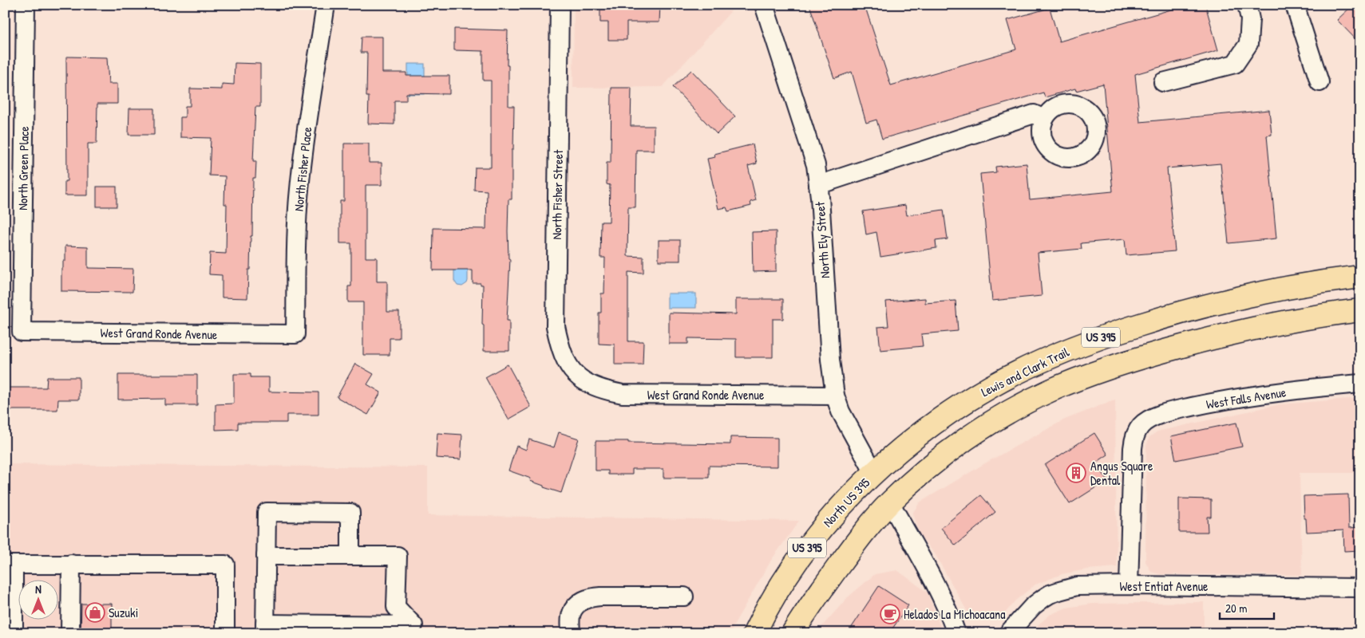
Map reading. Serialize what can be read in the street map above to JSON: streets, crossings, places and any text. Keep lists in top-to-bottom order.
{
  "streets": {
    "highway": ["US 395", "Lewis and Clark Trail", "North US 395"],
    "street": [
      "North Green Place",
      "North Fisher Place",
      "North Fisher Street",
      "North Ely Street",
      "West Grand Ronde Avenue",
      "West Falls Avenue",
      "West Entiat Avenue"
    ]
  },
  "crossings": [
    ["North Green Place", "West Grand Ronde Avenue"],
    ["North Fisher Place", "West Grand Ronde Avenue"],
    ["North Fisher Street", "West Grand Ronde Avenue"],
    ["North Ely Street", "West Grand Ronde Avenue"],
    ["North Ely Street", "Lewis and Clark Trail"],
    ["North Ely Street", "North US 395"],
    ["Lewis and Clark Trail", "North US 395"],
    ["West Falls Avenue", "West Entiat Avenue"]
  ],
  "places": {
    "building": ["Angus Square Dental"],
    "shop": ["Suzuki"],
    "cafe": ["Helados La Michoacana"]
  },
  "scale_bar": "20 m",
  "north": "top"
}
